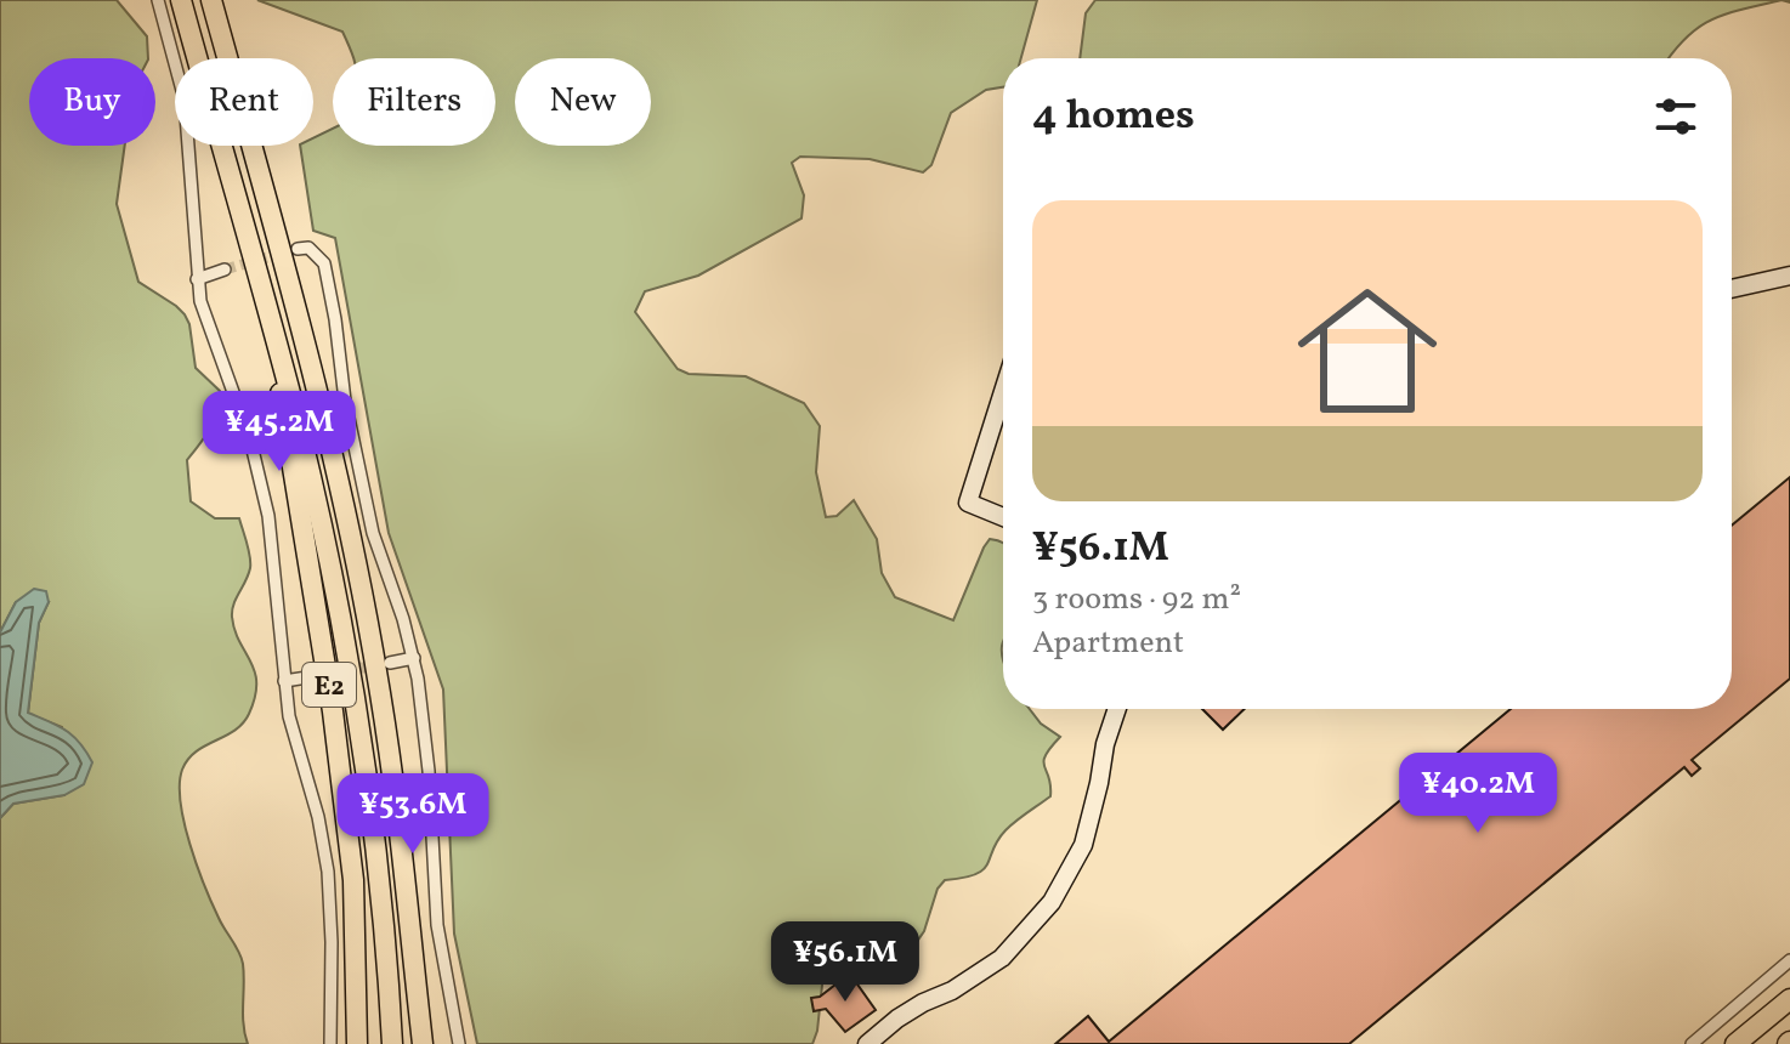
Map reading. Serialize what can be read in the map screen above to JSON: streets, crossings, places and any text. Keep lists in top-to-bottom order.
{
  "streets": {
    "highway": ["E2"]
  },
  "page": {
    "chip": [
      "Buy",
      "Rent",
      "Filters",
      "New"
    ],
    "heading": "4 homes",
    "list": [
      {
        "name": "¥56.1M",
        "note": "3 rooms · 92 m² · Apartment"
      }
    ],
    "price": [
      "¥45.2M",
      "¥40.2M",
      "¥53.6M",
      "¥56.1M"
    ]
  }
}
